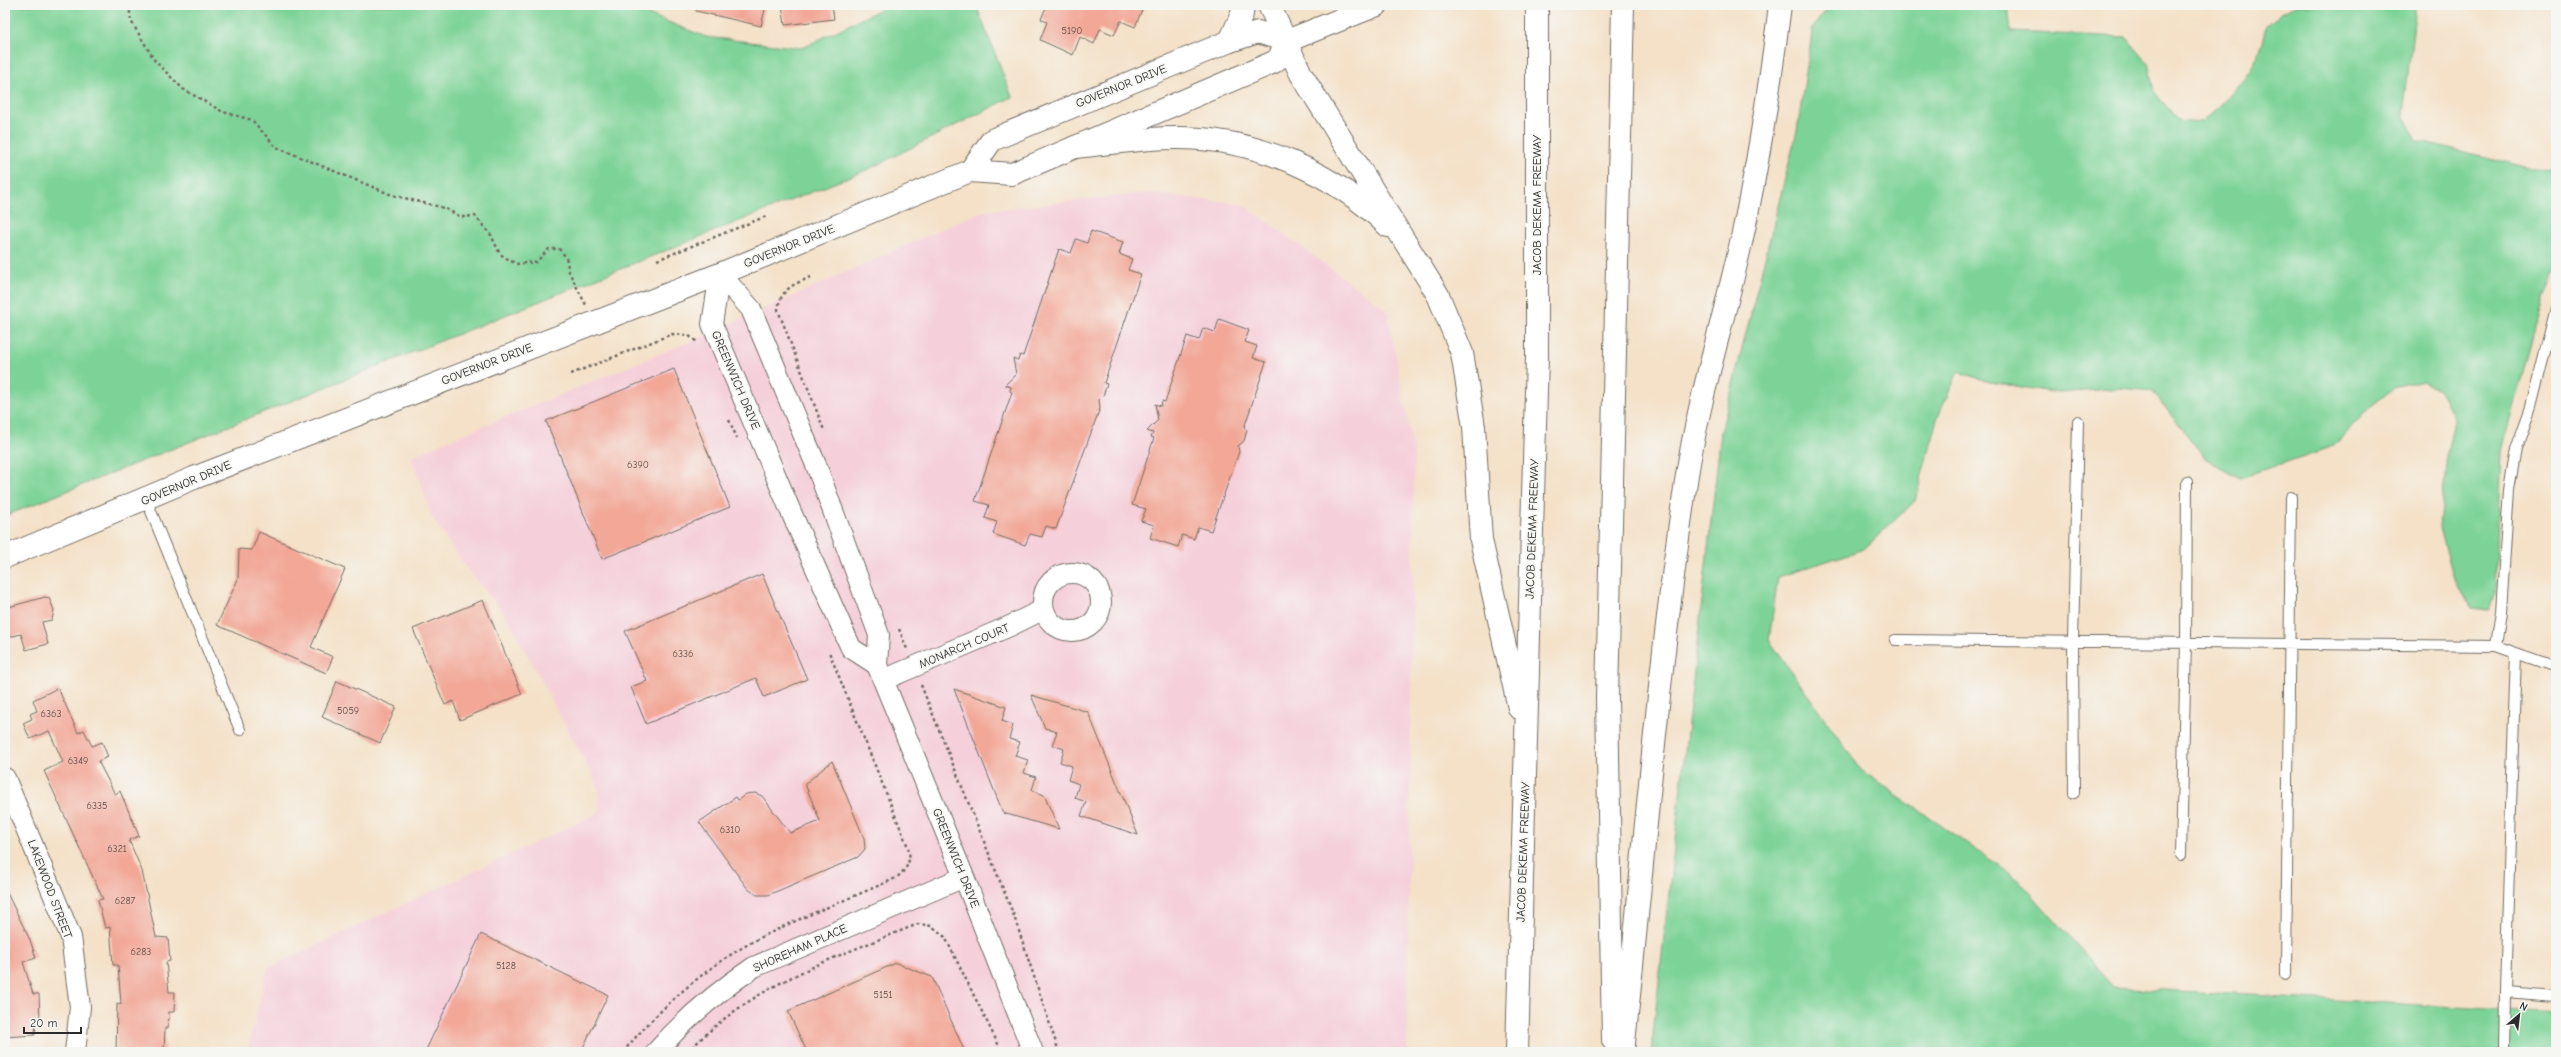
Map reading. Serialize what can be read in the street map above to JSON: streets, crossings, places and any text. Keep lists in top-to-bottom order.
{
  "streets": {
    "main road": ["GOVERNOR DRIVE", "JACOB DEKEMA FREEWAY"],
    "street": [
      "GREENWICH DRIVE",
      "MONARCH COURT",
      "LAKEWOOD STREET",
      "SHOREHAM PLACE"
    ]
  },
  "crossings": [
    ["GOVERNOR DRIVE", "GREENWICH DRIVE"],
    ["GREENWICH DRIVE", "MONARCH COURT"],
    ["GREENWICH DRIVE", "SHOREHAM PLACE"]
  ],
  "house_numbers": [
    "5190",
    "6390",
    "6336",
    "5059",
    "6363",
    "6349",
    "6335",
    "6310",
    "6321",
    "6287",
    "6283",
    "5128",
    "5151"
  ],
  "scale_bar": "20 m",
  "north": "top right"
}
